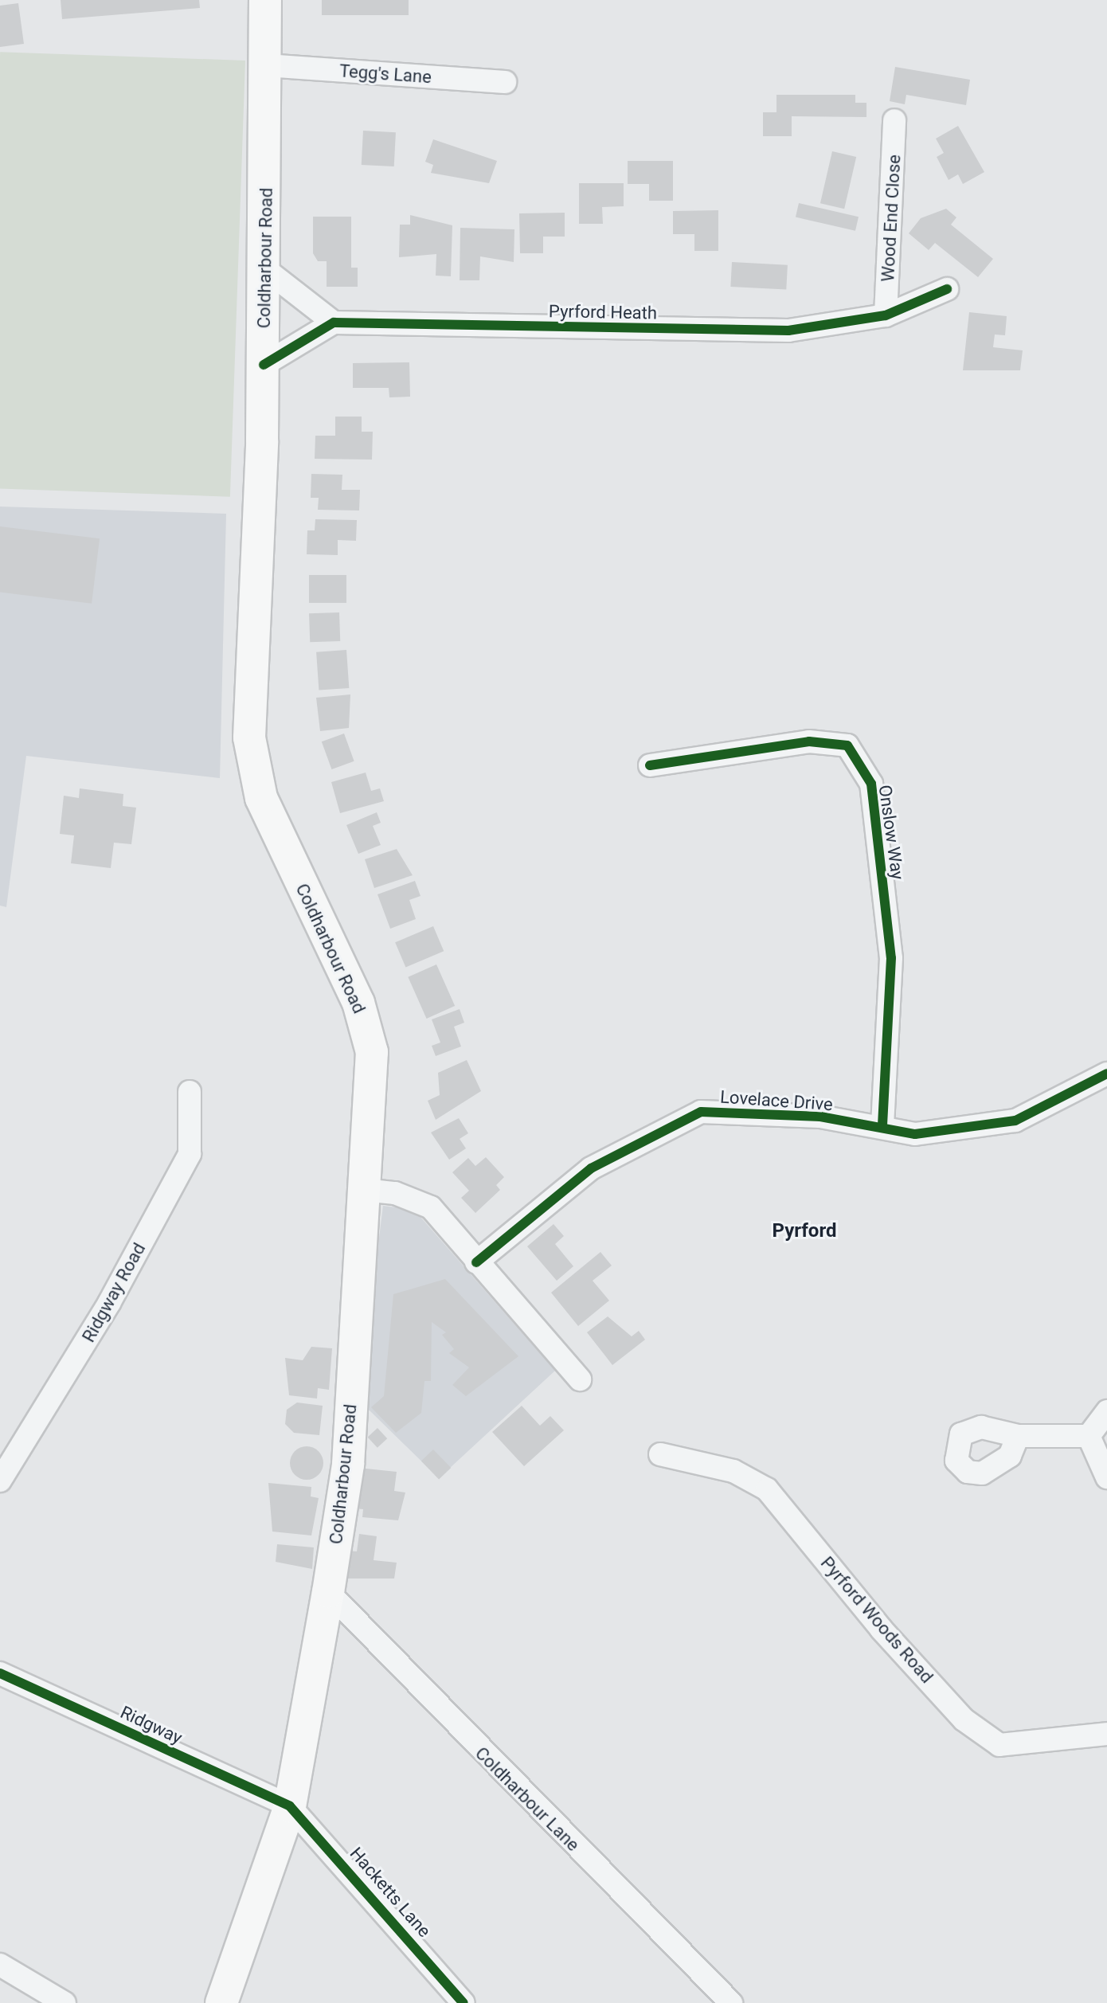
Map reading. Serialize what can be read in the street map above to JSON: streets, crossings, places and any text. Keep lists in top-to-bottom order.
{
  "streets": {
    "main road": ["Coldharbour Road"],
    "street": [
      "Tegg's Lane",
      "Wood End Close",
      "Pyrford Heath",
      "Onslow Way",
      "Lovelace Drive",
      "Ridgway Road",
      "Pyrford Woods Road",
      "Ridgway",
      "Coldharbour Lane",
      "Hacketts Lane"
    ]
  },
  "crossings": [
    ["Tegg's Lane", "Coldharbour Road"],
    ["Wood End Close", "Pyrford Heath"],
    ["Coldharbour Road", "Ridgway"],
    ["Coldharbour Road", "Coldharbour Lane"],
    ["Coldharbour Road", "Hacketts Lane"],
    ["Onslow Way", "Lovelace Drive"],
    ["Ridgway", "Hacketts Lane"]
  ],
  "districts": ["Pyrford"]
}
